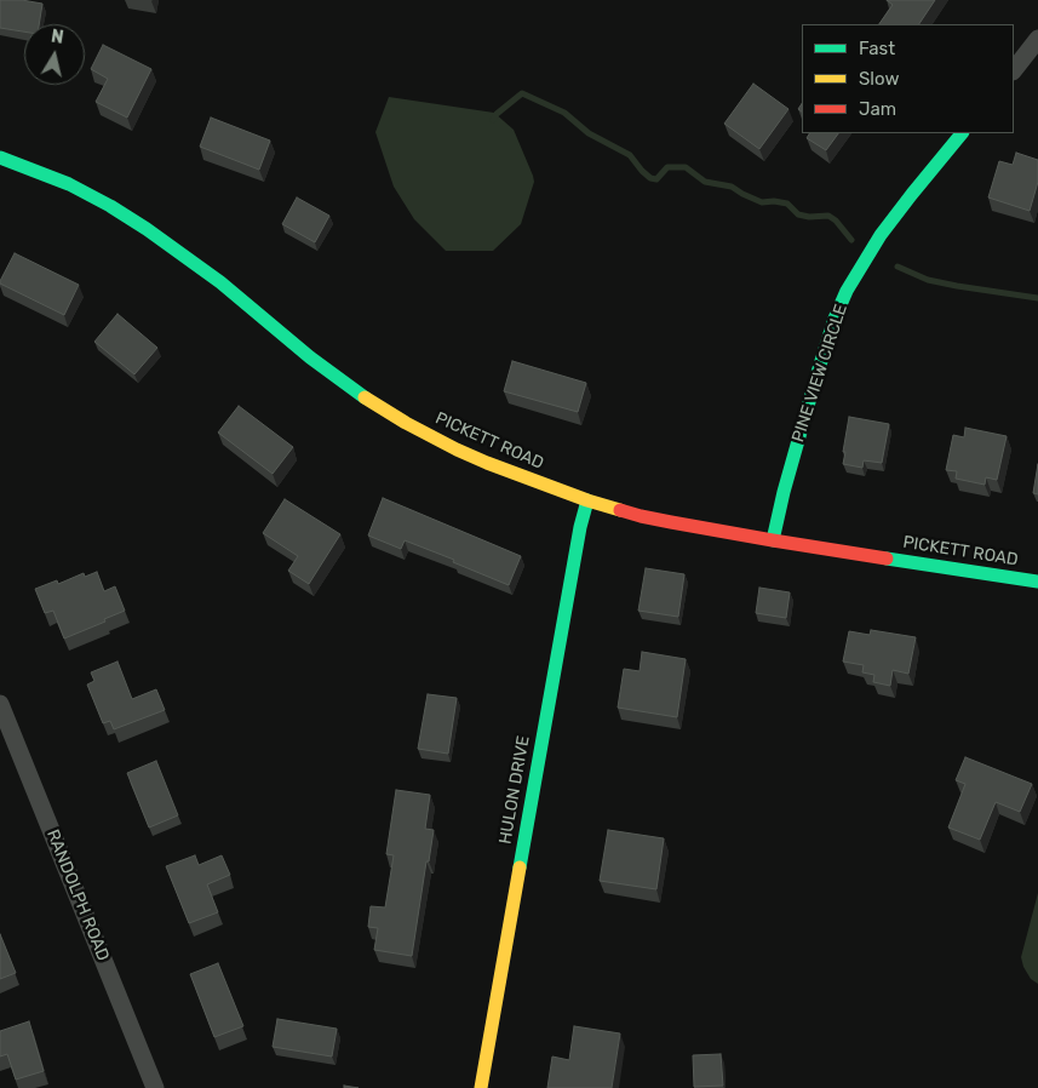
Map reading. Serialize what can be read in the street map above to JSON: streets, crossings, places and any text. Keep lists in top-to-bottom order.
{
  "streets": {
    "street": [
      "PINE VIEW CIRCLE",
      "PICKETT ROAD",
      "HULON DRIVE",
      "RANDOLPH ROAD"
    ]
  },
  "crossings": [
    ["PINE VIEW CIRCLE", "PICKETT ROAD"],
    ["PICKETT ROAD", "HULON DRIVE"]
  ],
  "legend": ["Fast", "Slow", "Jam"],
  "north": "top"
}
